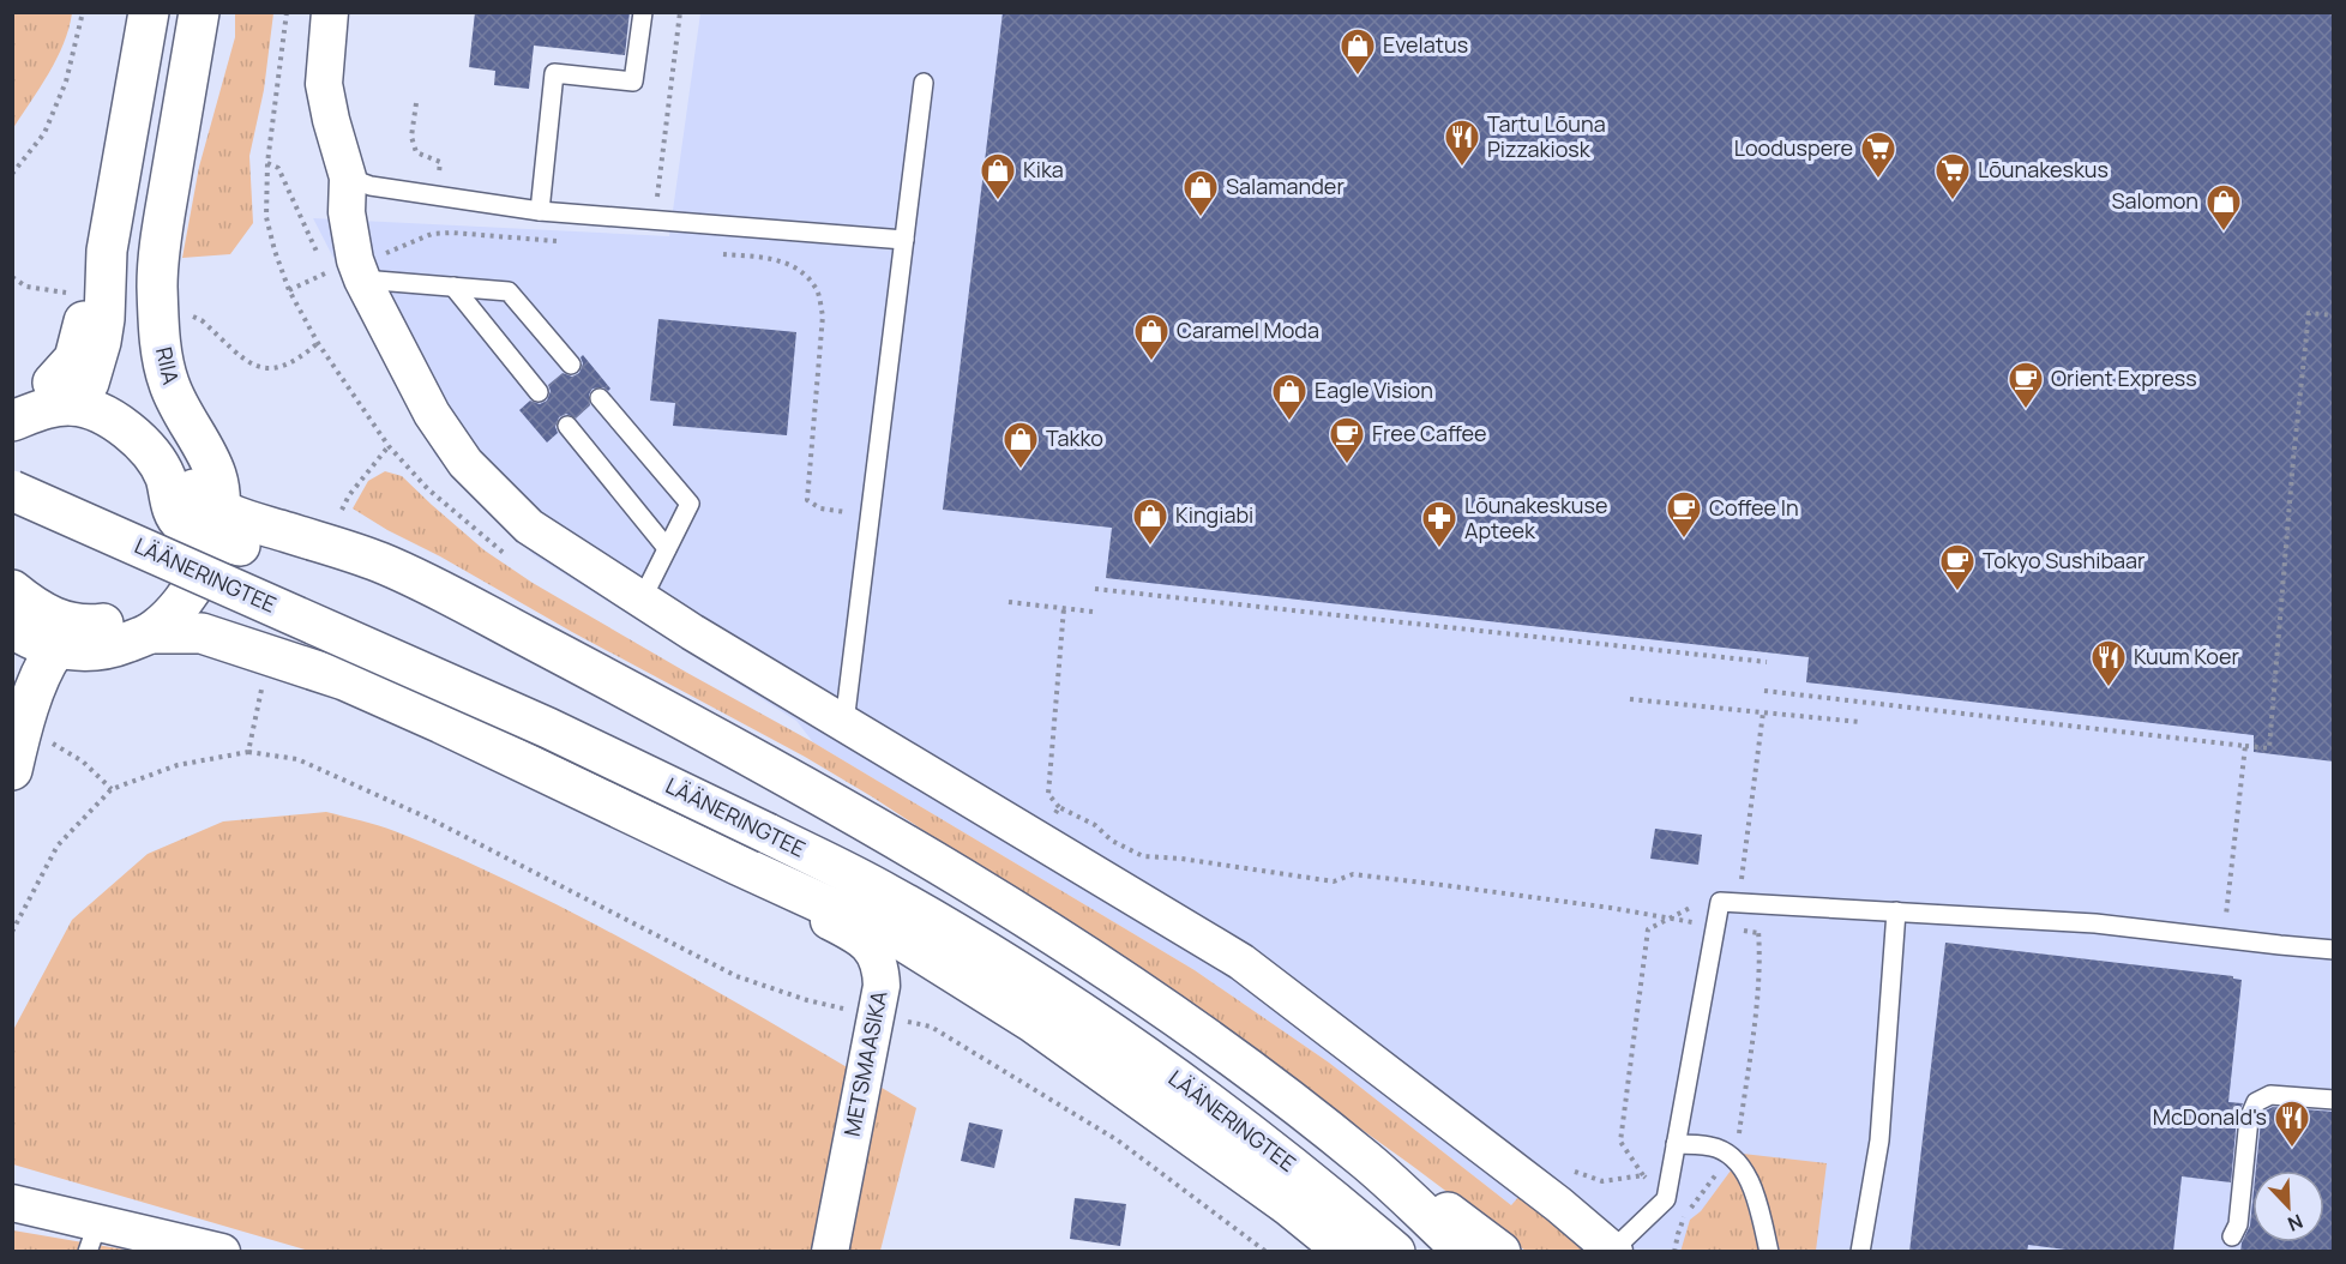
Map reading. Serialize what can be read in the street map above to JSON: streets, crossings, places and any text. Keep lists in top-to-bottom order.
{
  "streets": {
    "highway": ["RIIA", "LÄÄNERINGTEE"],
    "street": ["METSMAASIKA"]
  },
  "places": {
    "shop": [
      "Evelatus",
      "Kika",
      "Salamander",
      "Salomon",
      "Caramel Moda",
      "Eagle Vision",
      "Takko",
      "Kingiabi"
    ],
    "restaurant": ["Tartu Lõuna Pizzakiosk", "Kuum Koer", "McDonald's"],
    "supermarket": ["Looduspere", "Lõunakeskus"],
    "cafe": [
      "Orient Express",
      "Free Caffee",
      "Coffee In",
      "Tokyo Sushibaar"
    ],
    "pharmacy": ["Lõunakeskuse Apteek"]
  },
  "north": "bottom right"
}
